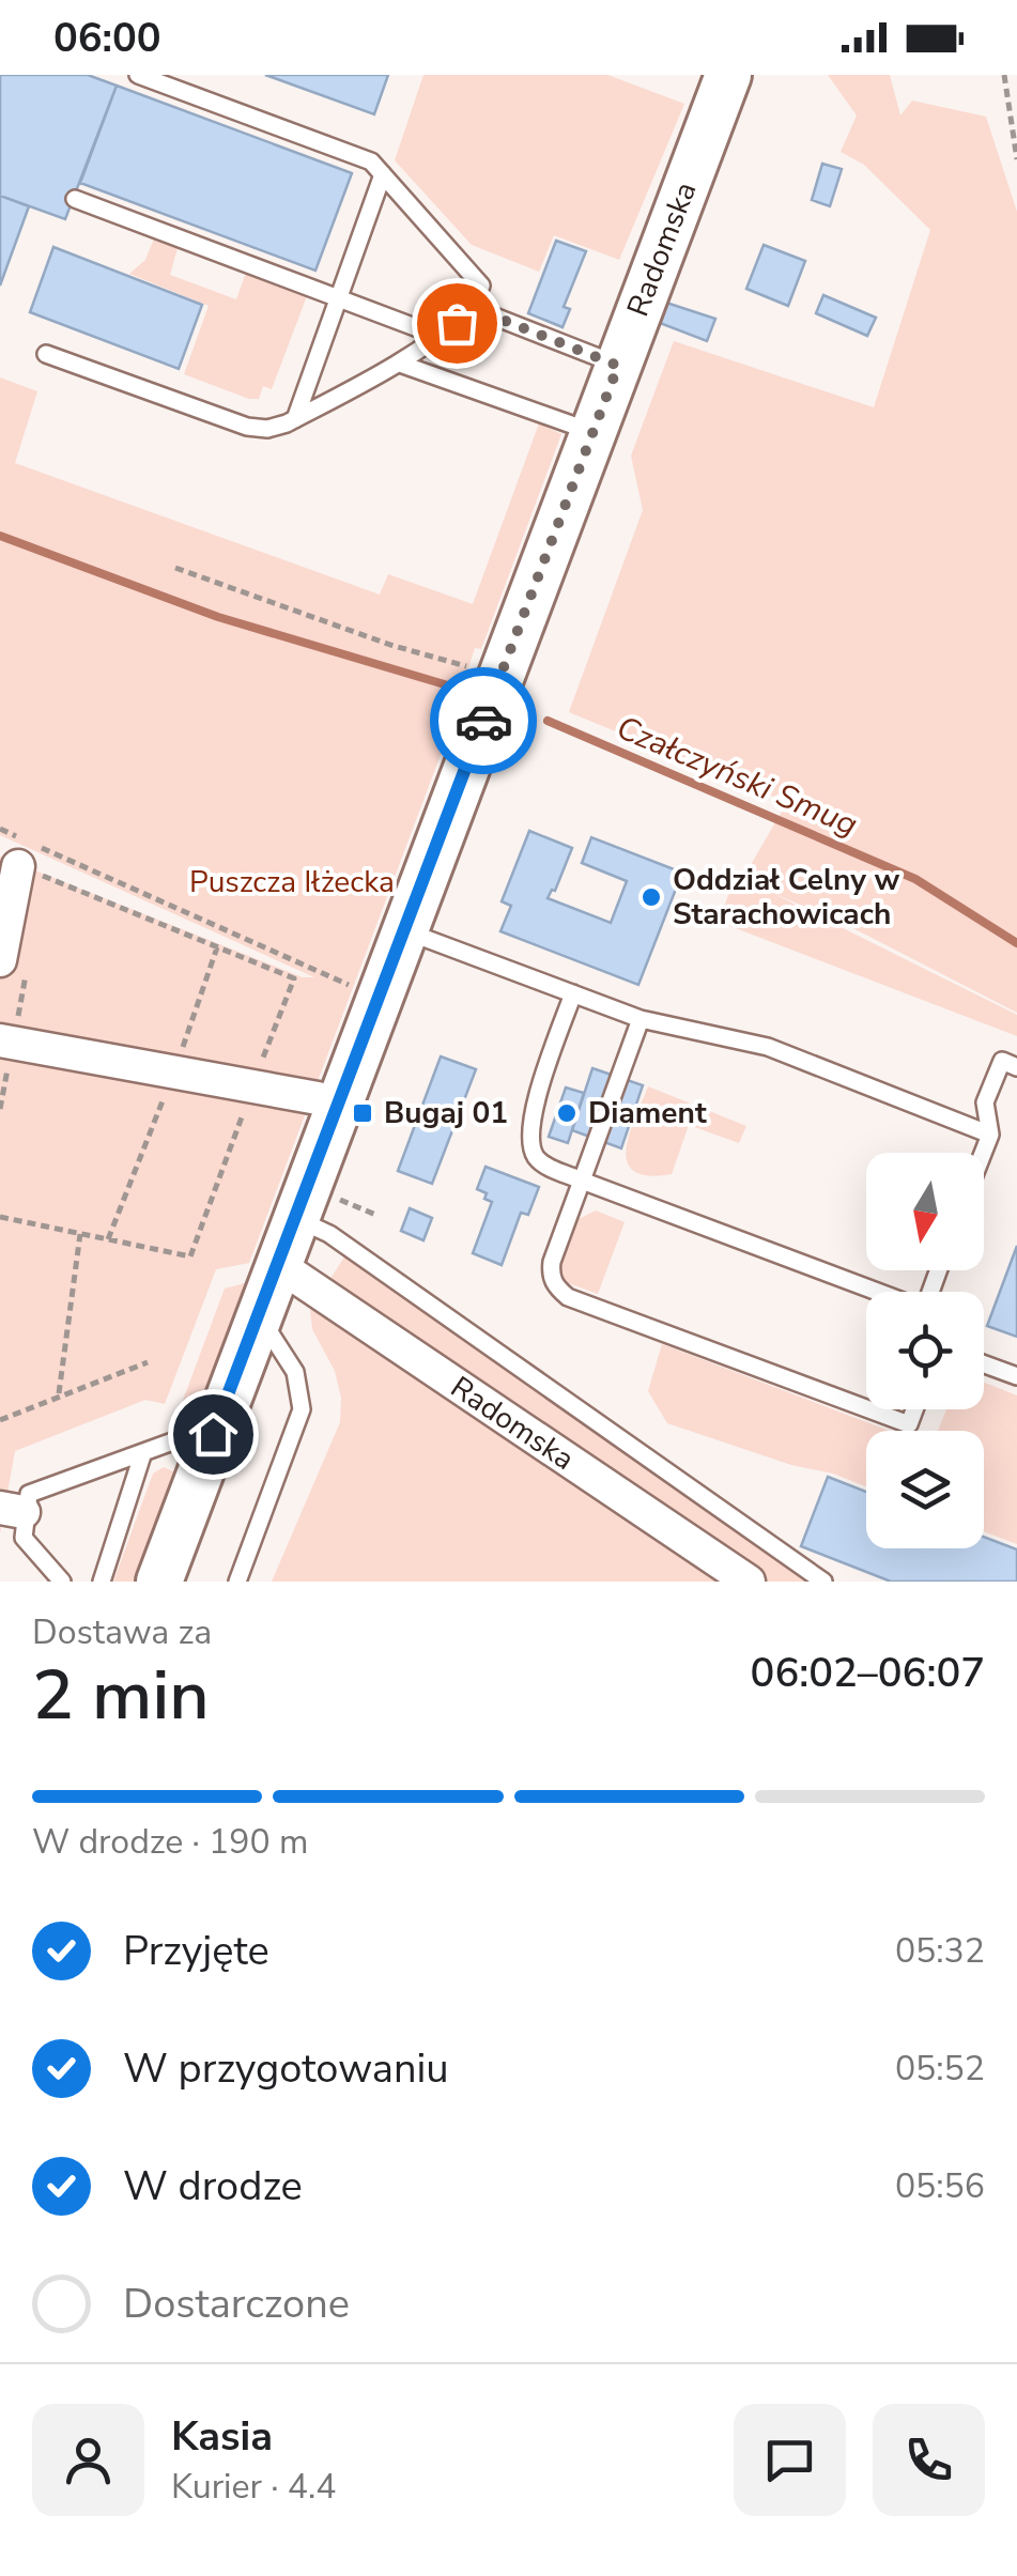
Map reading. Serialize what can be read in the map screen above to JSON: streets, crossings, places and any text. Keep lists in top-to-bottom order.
{
  "streets": {
    "street": ["Radomska"]
  },
  "water": ["Czałczyński Smug"],
  "parks": ["Puszcza Iłżecka"],
  "places": {
    "other": ["Oddział Celny w Starachowicach", "Diament"],
    "transit": ["Bugaj 01"]
  },
  "north": "bottom",
  "page": {
    "status": "06:00",
    "heading": ["2 min", "Dostawa za", "06:02–06:07"],
    "panel": ["Kasia", "Kurier · 4.4"],
    "bar": "W drodze · 190 m",
    "list": [
      ["Przyjęte", "05:32"],
      ["W przygotowaniu", "05:52"],
      ["W drodze", "05:56"],
      "Dostarczone"
    ]
  }
}
